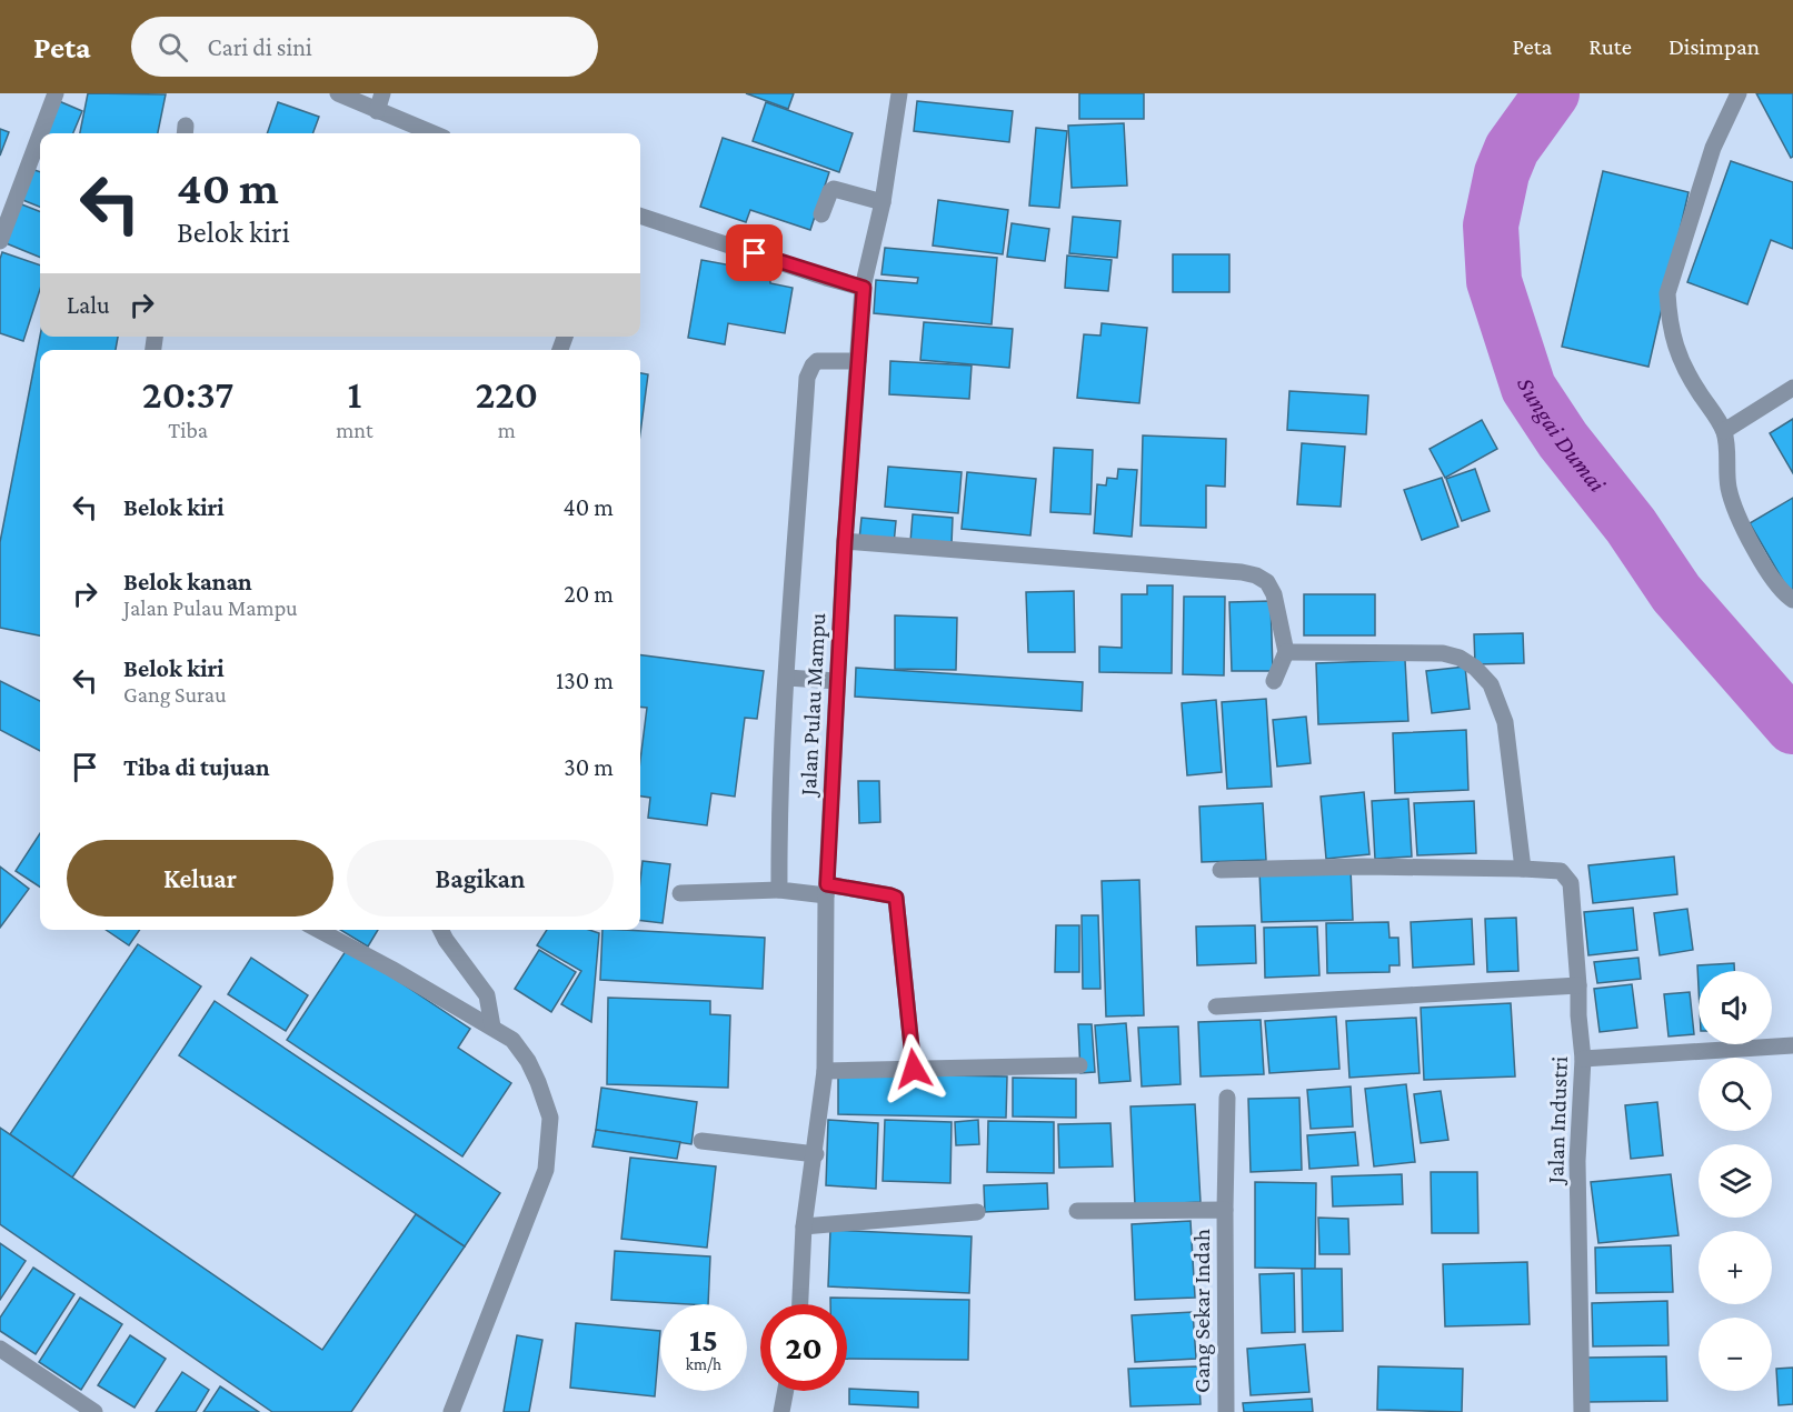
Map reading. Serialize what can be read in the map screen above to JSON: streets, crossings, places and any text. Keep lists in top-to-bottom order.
{
  "streets": {
    "street": ["Jalan Pulau Mampu", "Jalan Industri", "Gang Sekar Indah"]
  },
  "water": ["Sungai Dumai"],
  "page": {
    "header": "Peta",
    "search": "Cari di sini",
    "nav": ["Peta", "Rute", "Disimpan"],
    "turn": ["40 m", "Belok kiri"],
    "then": "Lalu",
    "eta": [
      "20:37",
      "Tiba",
      "1",
      "mnt",
      "220",
      "m"
    ],
    "list": [
      {
        "name": "Belok kiri",
        "value": "40 m"
      },
      {
        "name": "Belok kanan",
        "note": "Jalan Pulau Mampu",
        "value": "20 m"
      },
      {
        "name": "Belok kiri",
        "note": "Gang Surau",
        "value": "130 m"
      },
      {
        "name": "Tiba di tujuan",
        "value": "30 m"
      }
    ],
    "buttons": ["Keluar", "Bagikan"],
    "map_buttons": ["+", "−"],
    "speed": "15 km/h",
    "limit": "20"
  }
}
